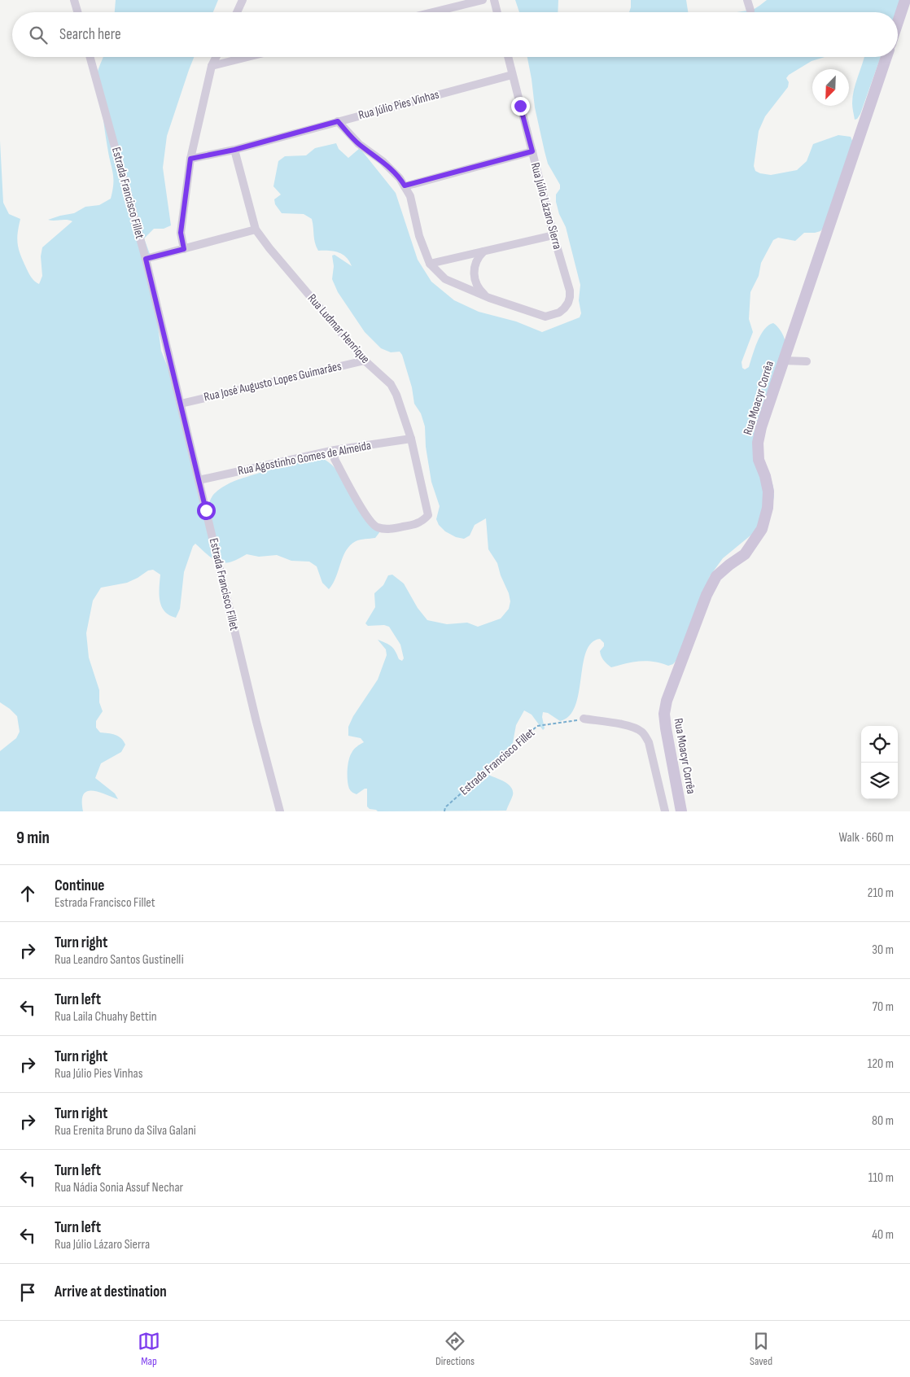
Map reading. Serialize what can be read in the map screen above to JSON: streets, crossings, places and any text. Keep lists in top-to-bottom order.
{
  "streets": {
    "street": [
      "Rua Júlio Pies Vinhas",
      "Estrada Francisco Fillet",
      "Rua Júlio Lázaro Sierra",
      "Rua Ludmar Henrique",
      "Rua José Augusto Lopes Guimarães",
      "Rua Moacyr Corrêa",
      "Rua Agostinho Gomes de Almeida"
    ]
  },
  "crossings": [
    ["Rua Júlio Pies Vinhas", "Rua Júlio Lázaro Sierra"],
    ["Rua Júlio Pies Vinhas", "Rua Ludmar Henrique"],
    ["Estrada Francisco Fillet", "Rua José Augusto Lopes Guimarães"],
    ["Estrada Francisco Fillet", "Rua Agostinho Gomes de Almeida"],
    ["Rua Ludmar Henrique", "Rua José Augusto Lopes Guimarães"],
    ["Rua Ludmar Henrique", "Rua Agostinho Gomes de Almeida"]
  ],
  "north": "bottom left",
  "page": {
    "search": "Search here",
    "heading": ["9 min", "Walk · 660 m"],
    "list": [
      ["Continue", "Estrada Francisco Fillet", "210 m"],
      ["Turn right", "Rua Leandro Santos Gustinelli", "30 m"],
      ["Turn left", "Rua Laila Chuahy Bettin", "70 m"],
      ["Turn right", "Rua Júlio Pies Vinhas", "120 m"],
      ["Turn right", "Rua Erenita Bruno da Silva Galani", "80 m"],
      ["Turn left", "Rua Nádia Sonia Assuf Nechar", "110 m"],
      ["Turn left", "Rua Júlio Lázaro Sierra", "40 m"],
      "Arrive at destination"
    ],
    "nav": ["Map", "Directions", "Saved"]
  }
}
